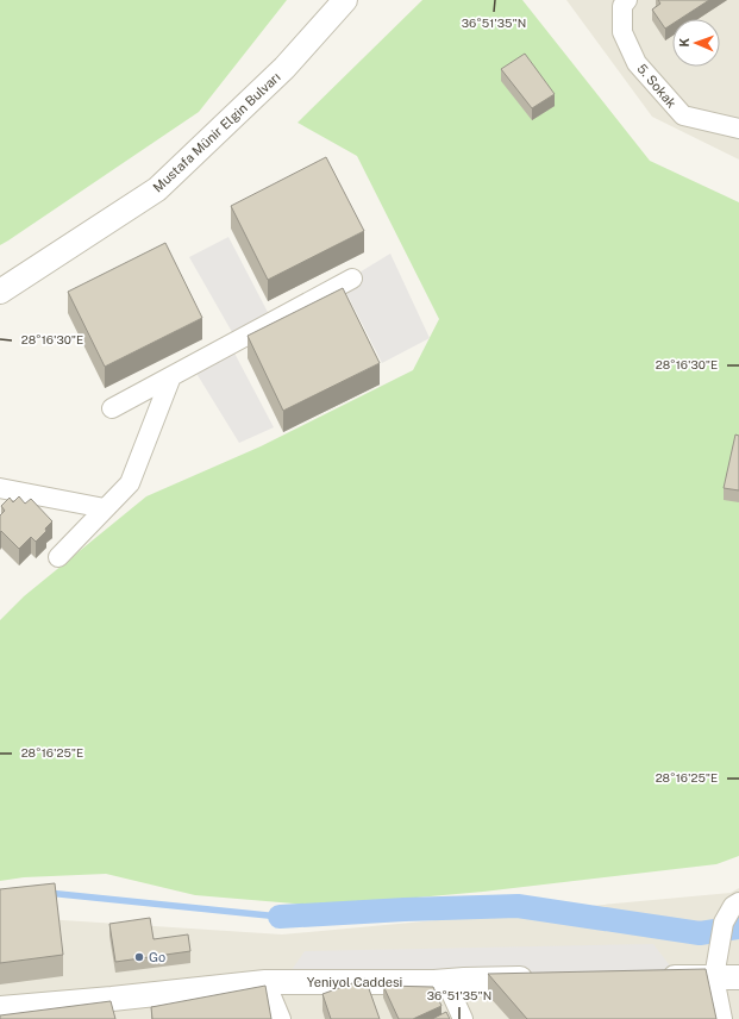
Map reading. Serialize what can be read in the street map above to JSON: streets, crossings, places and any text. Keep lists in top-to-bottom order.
{
  "streets": {
    "street": ["5. Sokak", "Mustafa Münir Elgin Bulvarı", "Yeniyol Caddesi"]
  },
  "places": ["Go"],
  "north": "left",
  "coordinates": ["36°51'35\"N", "28°16'30\"E", "28°16'25\"E"]
}
